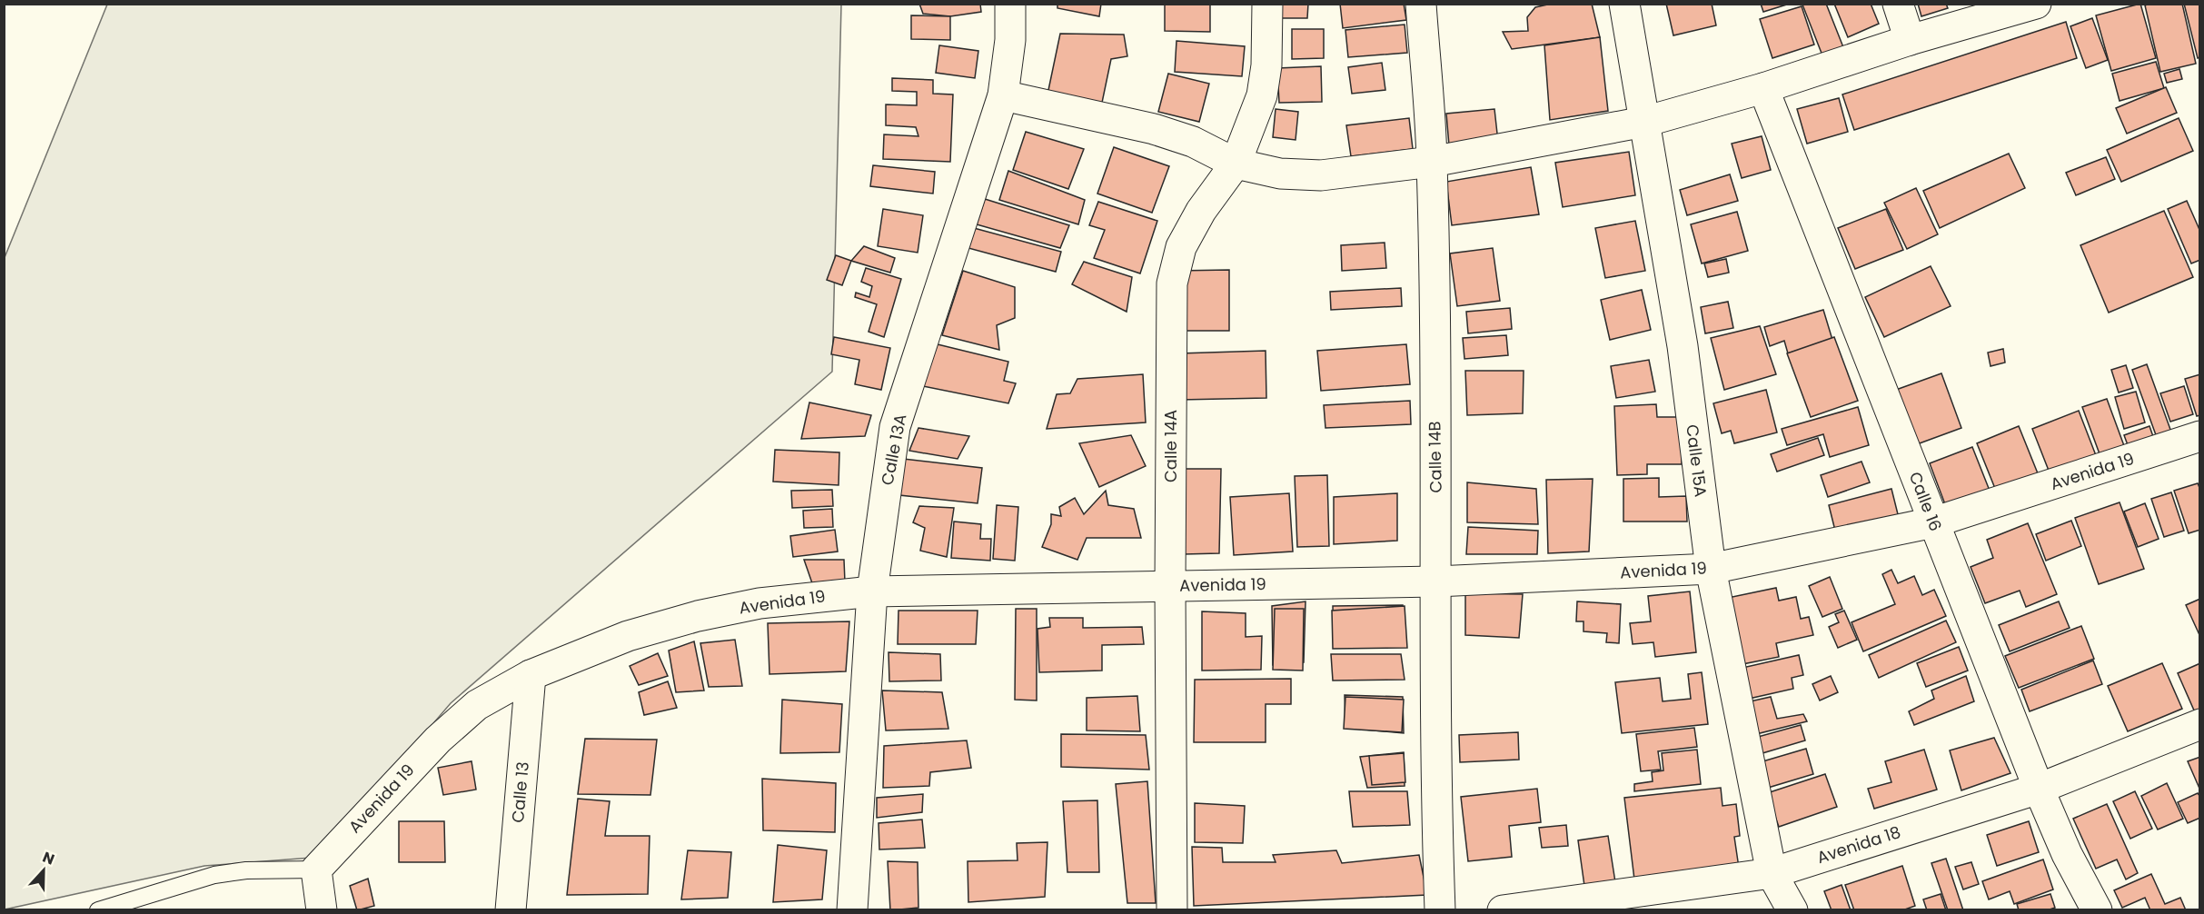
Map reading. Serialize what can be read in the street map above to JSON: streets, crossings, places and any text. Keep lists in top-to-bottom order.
{
  "streets": {
    "street": [
      "Calle 14A",
      "Calle 13A",
      "Calle 14B",
      "Calle 15A",
      "Avenida 19",
      "Calle 16",
      "Calle 13",
      "Avenida 18"
    ]
  },
  "crossings": [
    ["Calle 14A", "Avenida 19"],
    ["Calle 13A", "Avenida 19"],
    ["Calle 14B", "Avenida 19"],
    ["Calle 15A", "Avenida 19"],
    ["Calle 15A", "Avenida 18"],
    ["Avenida 19", "Calle 16"],
    ["Avenida 19", "Calle 13"],
    ["Calle 16", "Avenida 18"]
  ],
  "north": "top"
}
